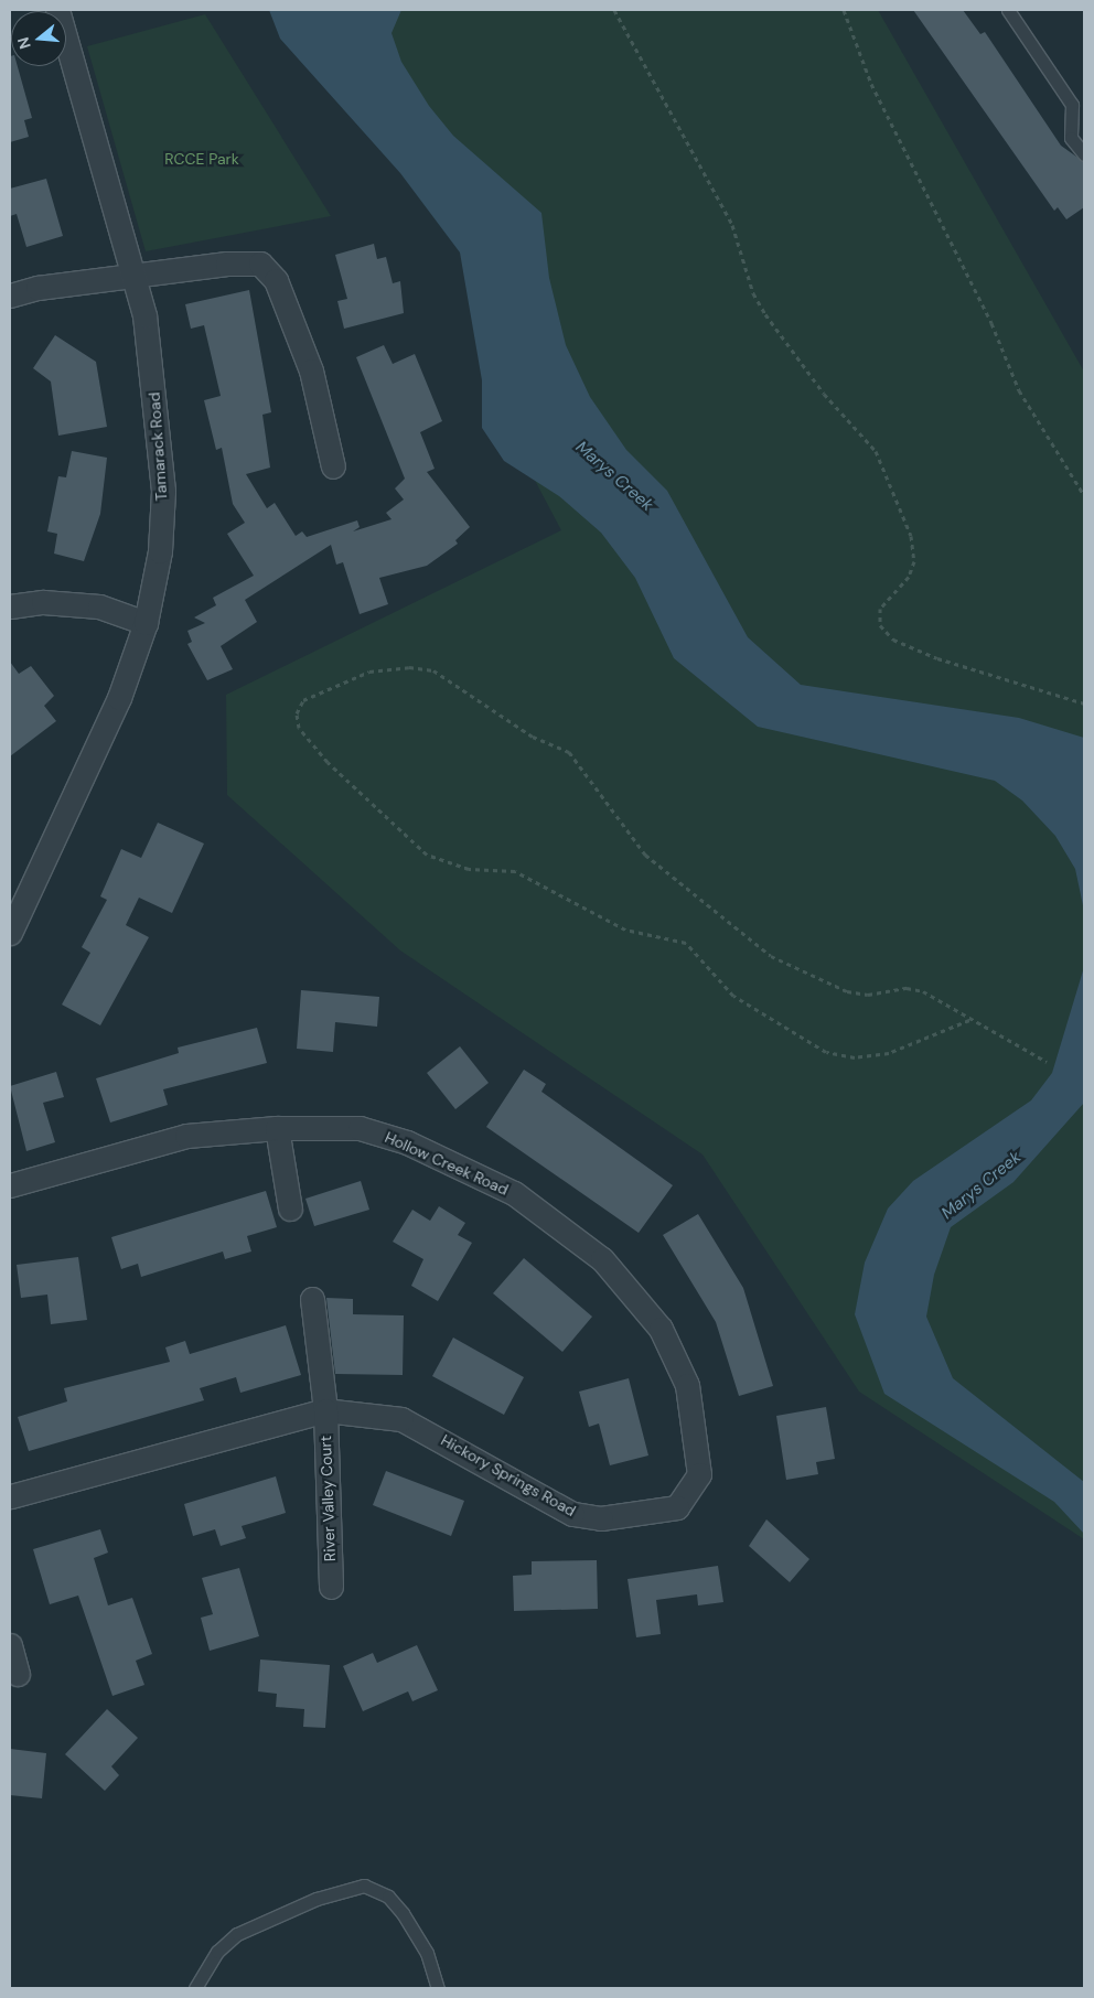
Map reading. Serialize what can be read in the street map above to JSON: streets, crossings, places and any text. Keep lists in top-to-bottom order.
{
  "streets": {
    "street": [
      "Tamarack Road",
      "Hollow Creek Road",
      "Hickory Springs Road",
      "River Valley Court"
    ]
  },
  "crossings": [
    ["Hollow Creek Road", "Hickory Springs Road"],
    ["Hickory Springs Road", "River Valley Court"]
  ],
  "water": ["Marys Creek"],
  "parks": ["RCCE Park"],
  "north": "left"
}
